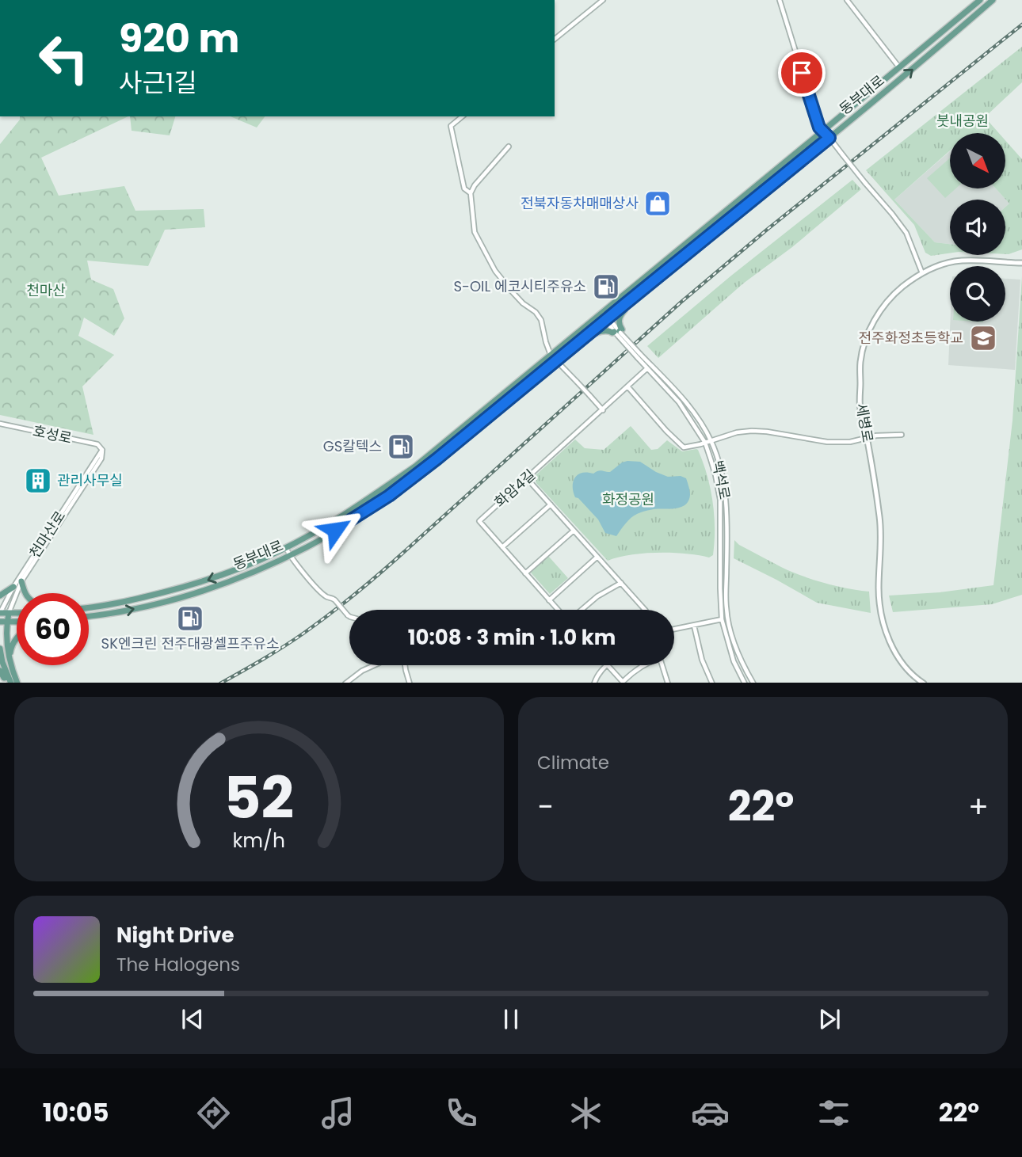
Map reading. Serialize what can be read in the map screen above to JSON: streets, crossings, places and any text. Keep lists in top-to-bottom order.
{
  "streets": {
    "main road": ["동부대로"],
    "street": [
      "세병로",
      "호성로",
      "백석로",
      "화암4길",
      "천마산로"
    ]
  },
  "crossings": [
    ["동부대로", "백석로"],
    ["호성로", "천마산로"],
    ["백석로", "화암4길"]
  ],
  "parks": ["붓내공원", "천마산", "화정공원"],
  "places": {
    "shop": ["전북자동차매매상사"],
    "fuel station": ["S-OIL 에코시티주유소", "GS칼텍스", "SK엔크린 전주대광셀프주유소"],
    "school or university": ["전주화정초등학교"],
    "building": ["관리사무실"]
  },
  "north": "bottom right",
  "page": {
    "turn": ["920 m", "사근1길"],
    "limit": "60",
    "trip": "10:08 · 3 min · 1.0 km",
    "tile": "Climate",
    "heat": ["−", "22°", "+"],
    "song": ["Night Drive", "The Halogens"],
    "tabs": ["10:05", "22°"],
    "gauge": ["52", "km/h"]
  }
}
